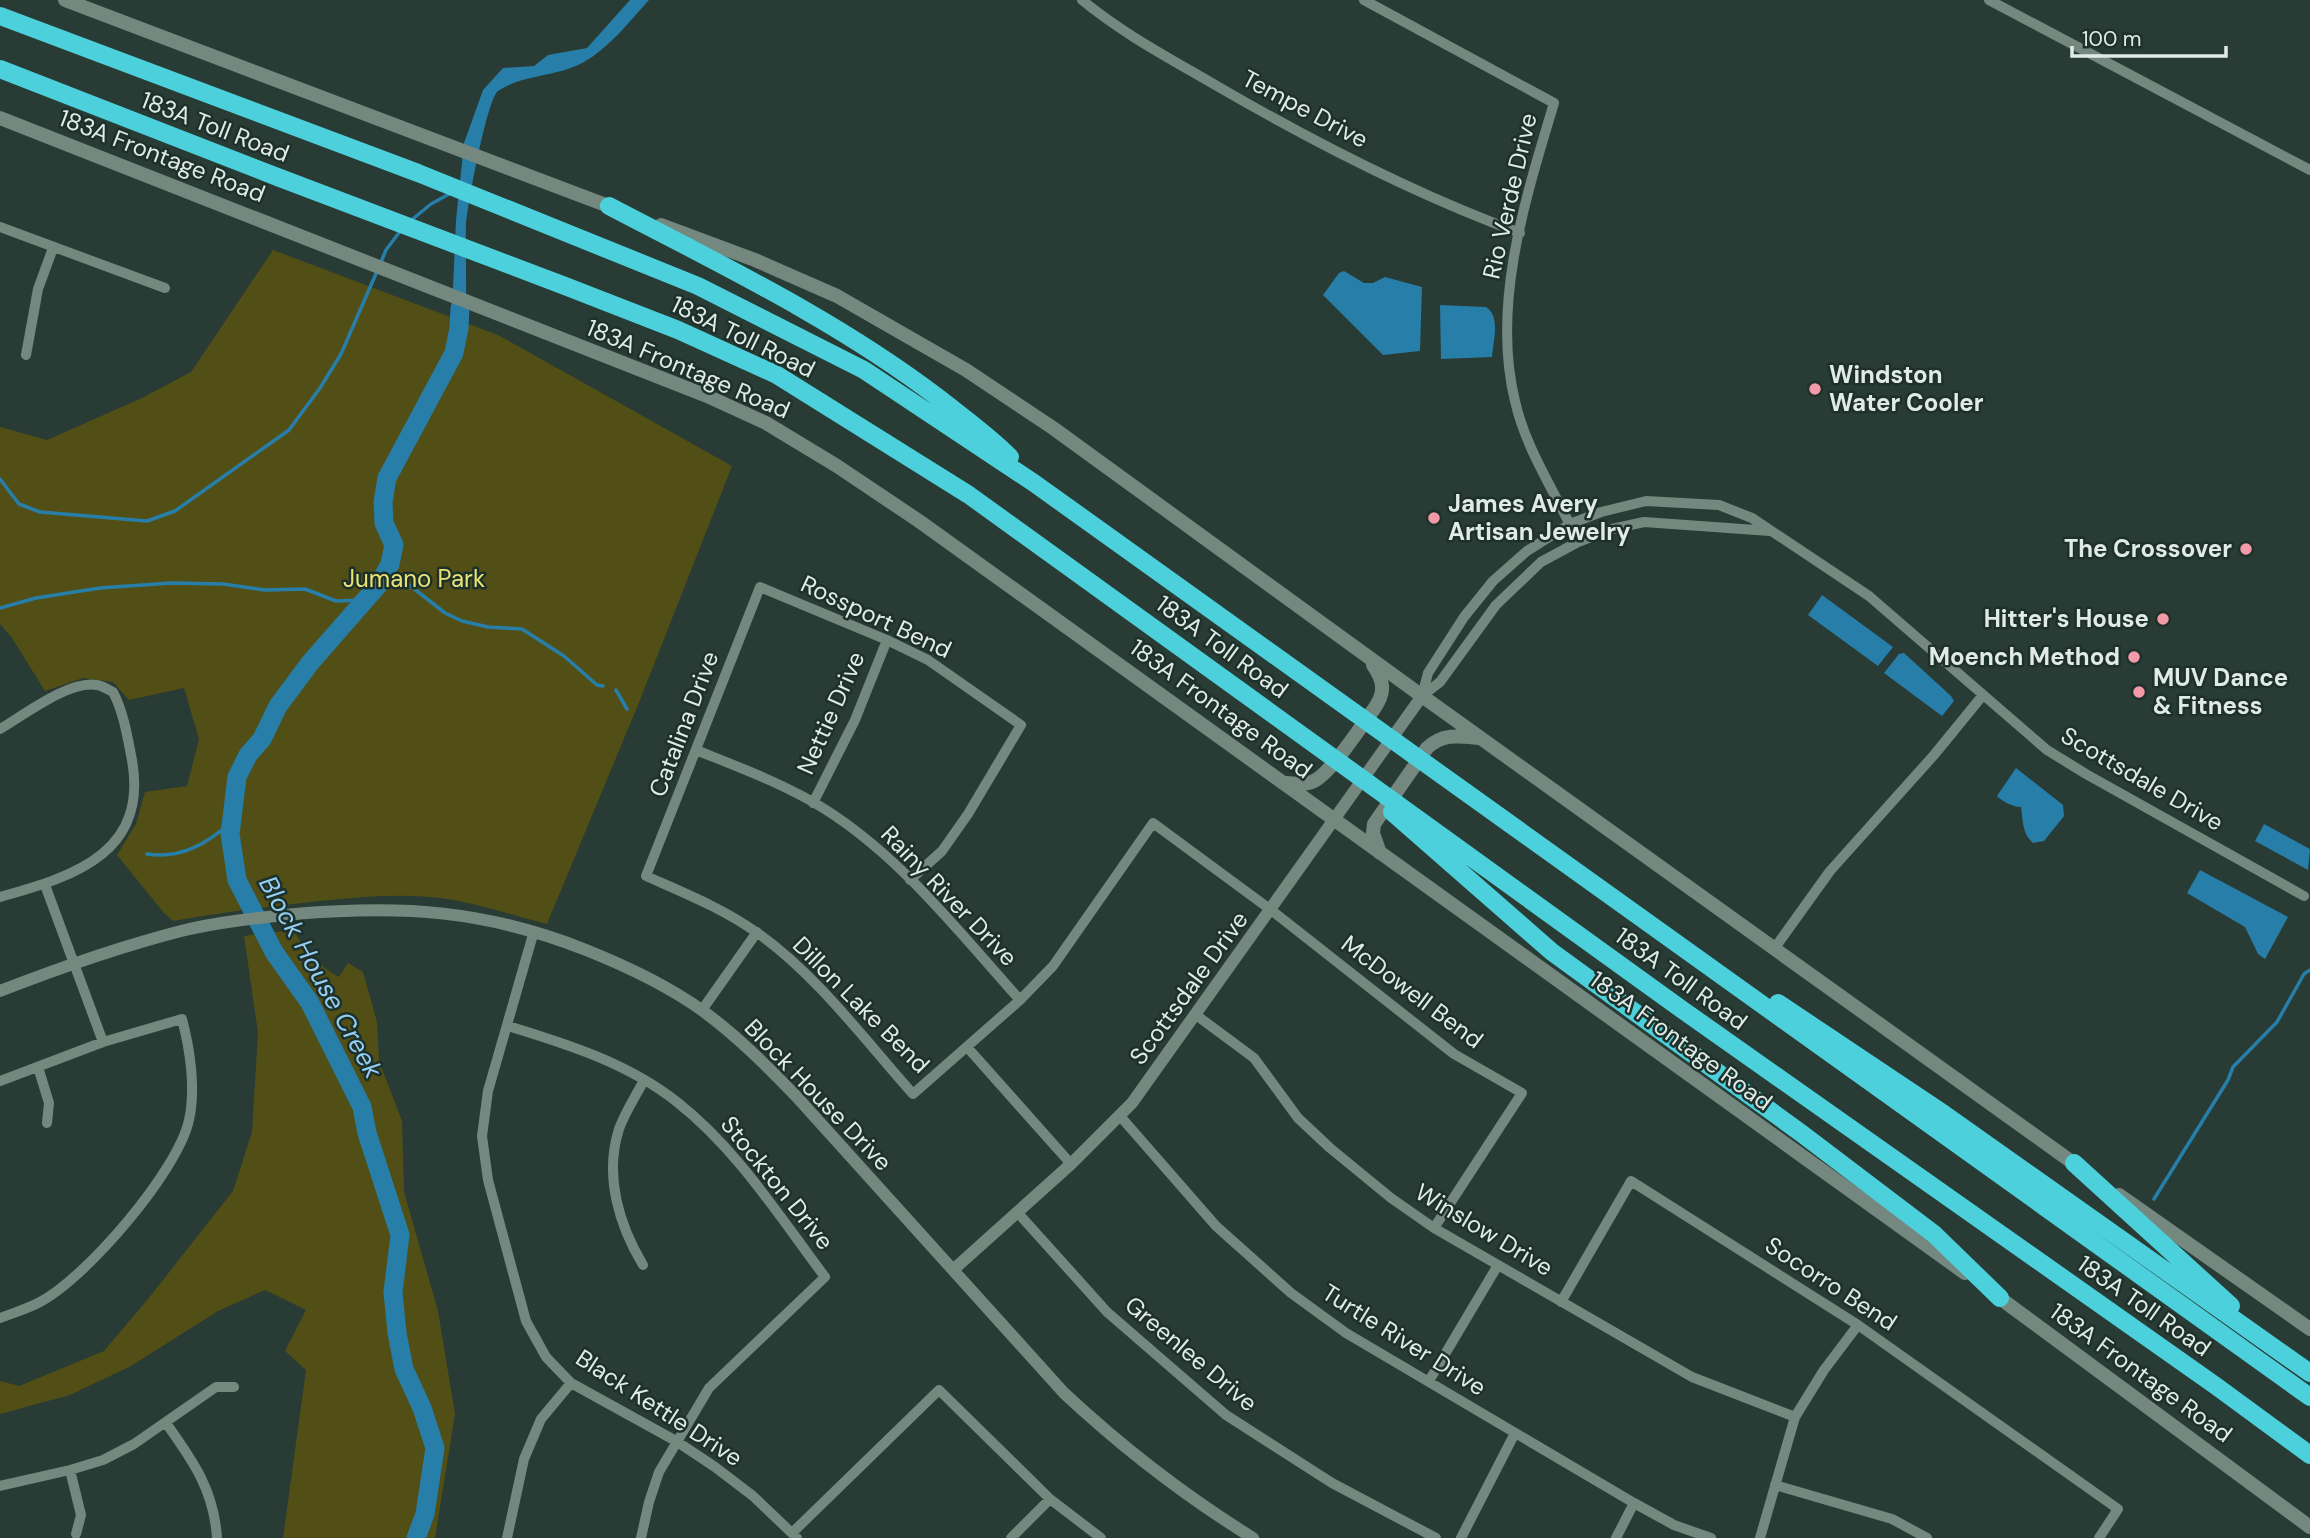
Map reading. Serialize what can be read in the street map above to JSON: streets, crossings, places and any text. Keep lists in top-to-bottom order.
{
  "streets": {
    "highway": ["183A Toll Road"],
    "main road": ["183A Frontage Road"],
    "street": [
      "Tempe Drive",
      "Rio Verde Drive",
      "Rossport Bend",
      "Nettie Drive",
      "Catalina Drive",
      "Scottsdale Drive",
      "Rainy River Drive",
      "McDowell Bend",
      "Dillon Lake Bend",
      "Block House Drive",
      "Stockton Drive",
      "Winslow Drive",
      "Socorro Bend",
      "Turtle River Drive",
      "Greenlee Drive",
      "Black Kettle Drive"
    ]
  },
  "crossings": [
    ["Tempe Drive", "Rio Verde Drive"],
    ["183A Frontage Road", "Scottsdale Drive"],
    ["Rio Verde Drive", "Scottsdale Drive"],
    ["Rossport Bend", "Nettie Drive"],
    ["Rossport Bend", "Catalina Drive"],
    ["Rossport Bend", "Rainy River Drive"],
    ["Nettie Drive", "Rainy River Drive"],
    ["Catalina Drive", "Rainy River Drive"],
    ["Catalina Drive", "Dillon Lake Bend"],
    ["Scottsdale Drive", "McDowell Bend"],
    ["Scottsdale Drive", "Block House Drive"],
    ["Scottsdale Drive", "Winslow Drive"],
    ["Scottsdale Drive", "Turtle River Drive"],
    ["Scottsdale Drive", "Greenlee Drive"],
    ["Rainy River Drive", "Dillon Lake Bend"],
    ["McDowell Bend", "Dillon Lake Bend"],
    ["McDowell Bend", "Winslow Drive"],
    ["Block House Drive", "Black Kettle Drive"],
    ["Stockton Drive", "Black Kettle Drive"],
    ["Winslow Drive", "Socorro Bend"]
  ],
  "water": ["Block House Creek"],
  "parks": ["Jumano Park"],
  "places": [
    "Windston Water Cooler",
    "James Avery Artisan Jewelry",
    "The Crossover",
    "Hitter's House",
    "Moench Method",
    "MUV Dance & Fitness"
  ],
  "scale_bar": "100 m"
}
